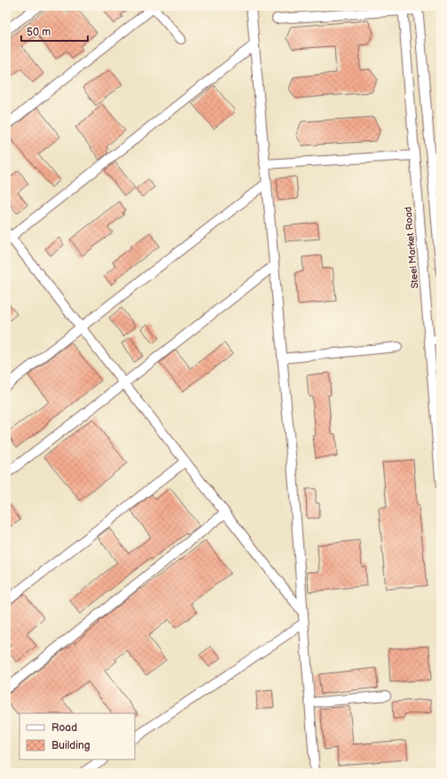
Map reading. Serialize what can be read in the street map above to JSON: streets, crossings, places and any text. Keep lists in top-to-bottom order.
{
  "streets": {
    "street": ["Steel Market Road"]
  },
  "legend": ["Road", "Building"],
  "scale_bar": "50 m"
}
